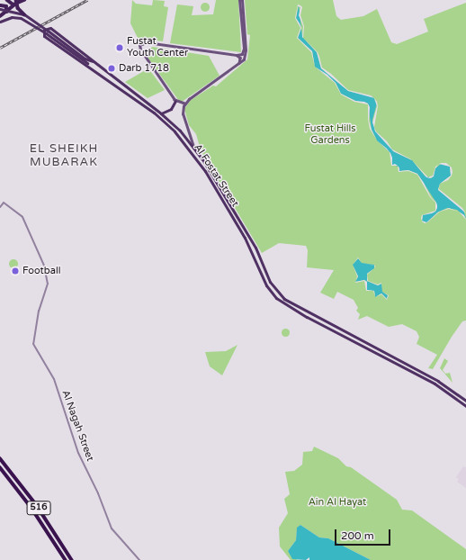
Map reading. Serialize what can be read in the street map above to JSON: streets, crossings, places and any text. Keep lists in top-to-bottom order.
{
  "streets": {
    "highway": ["516"],
    "main road": ["Al Fostat Street"],
    "street": ["Al Nagah Street"]
  },
  "districts": ["EL SHEIKH MUBARAK"],
  "parks": ["Fustat Hills Gardens", "Ain Al Hayat"],
  "places": ["Fustat Youth Center", "Darb 1718", "Football"],
  "scale_bar": "200 m"
}
